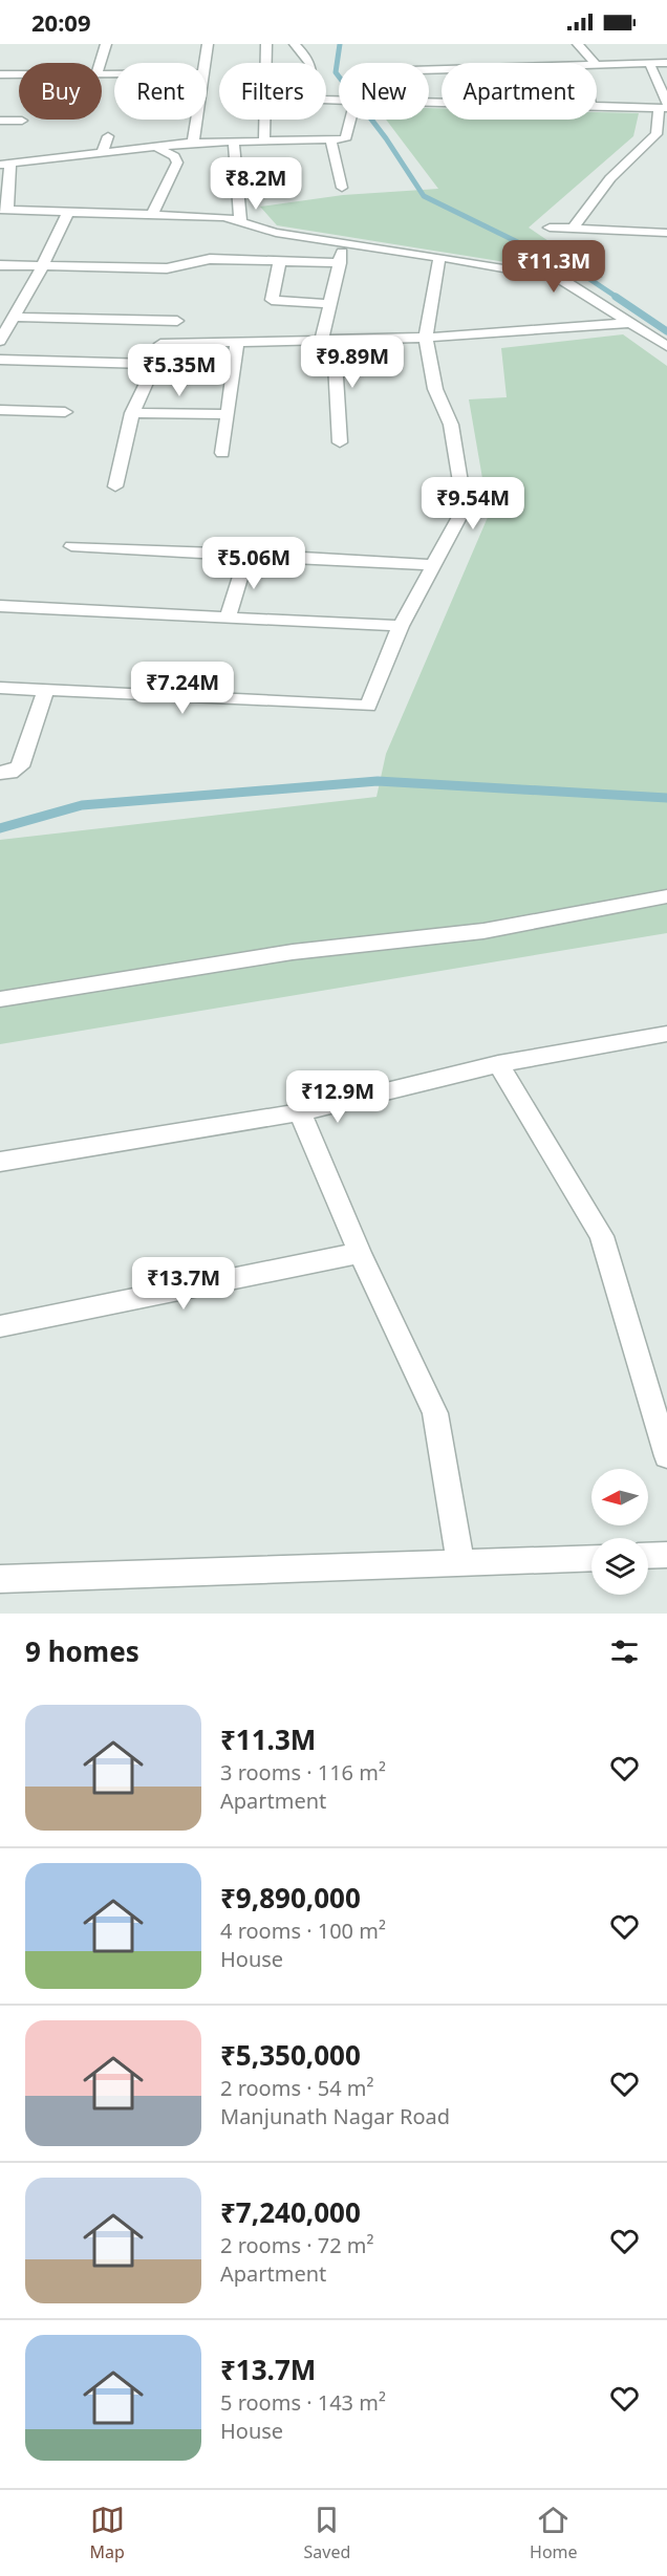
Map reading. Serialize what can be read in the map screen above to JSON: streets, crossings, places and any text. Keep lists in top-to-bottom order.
{
  "north": "left",
  "page": {
    "status": "20:09",
    "chip": [
      "Buy",
      "Rent",
      "Filters",
      "New",
      "Apartment"
    ],
    "price": [
      "₹8.2M",
      "₹11.3M",
      "₹9.89M",
      "₹5.35M",
      "₹9.54M",
      "₹5.06M",
      "₹7.24M",
      "₹12.9M",
      "₹13.7M"
    ],
    "heading": "9 homes",
    "list": [
      {
        "name": "₹11.3M",
        "note": "3 rooms · 116 m² · Apartment"
      },
      {
        "name": "₹9,890,000",
        "note": "4 rooms · 100 m² · House"
      },
      {
        "name": "₹5,350,000",
        "note": "2 rooms · 54 m² · Manjunath Nagar Road"
      },
      {
        "name": "₹7,240,000",
        "note": "2 rooms · 72 m² · Apartment"
      },
      {
        "name": "₹13.7M",
        "note": "5 rooms · 143 m² · House"
      }
    ],
    "tabs": ["Map", "Saved", "Home"]
  }
}
